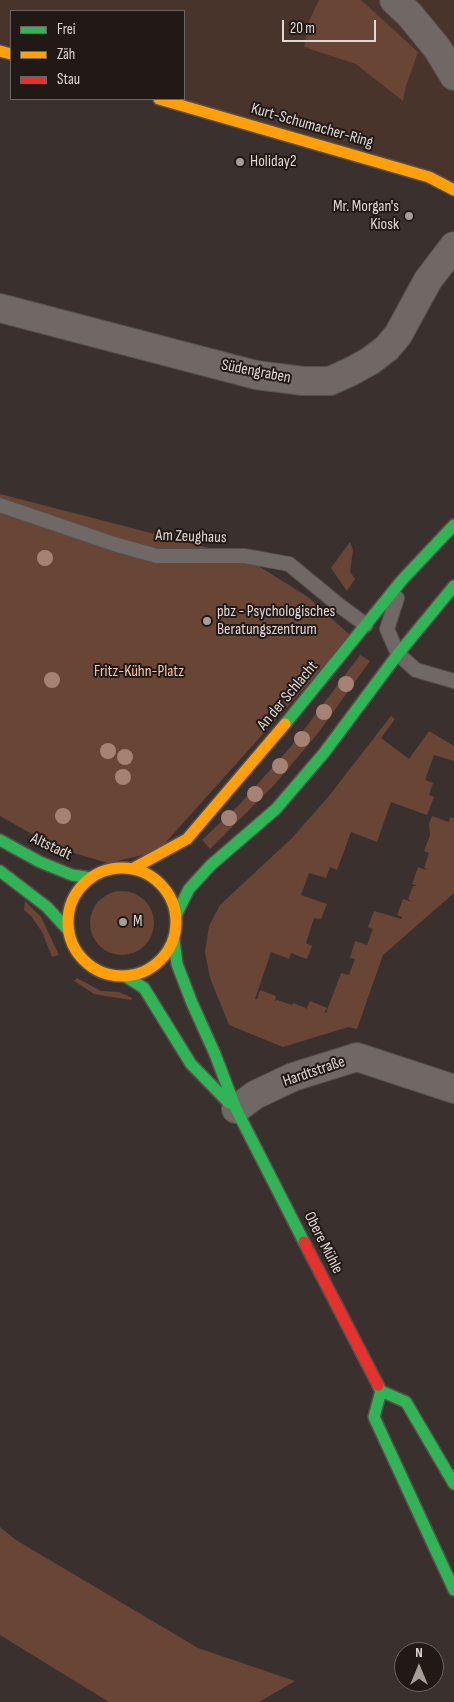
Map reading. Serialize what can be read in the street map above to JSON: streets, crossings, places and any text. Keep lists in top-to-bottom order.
{
  "streets": {
    "main road": [
      "Kurt-Schumacher-Ring",
      "An der Schlacht",
      "Altstadt",
      "Obere Mühle"
    ],
    "street": ["Südengraben", "Hardtstraße"],
    "lane": ["Am Zeughaus"]
  },
  "crossings": [
    ["Am Zeughaus", "An der Schlacht"],
    ["An der Schlacht", "Altstadt"],
    ["An der Schlacht", "Obere Mühle"],
    ["Altstadt", "Obere Mühle"],
    ["Hardtstraße", "Obere Mühle"]
  ],
  "parks": ["Fritz-Kühn-Platz"],
  "places": [
    "Holiday2",
    "Mr. Morgan's Kiosk",
    "pbz - Psychologisches Beratungszentrum",
    "M"
  ],
  "legend": ["Frei", "Zäh", "Stau"],
  "scale_bar": "20 m",
  "north": "top"
}
